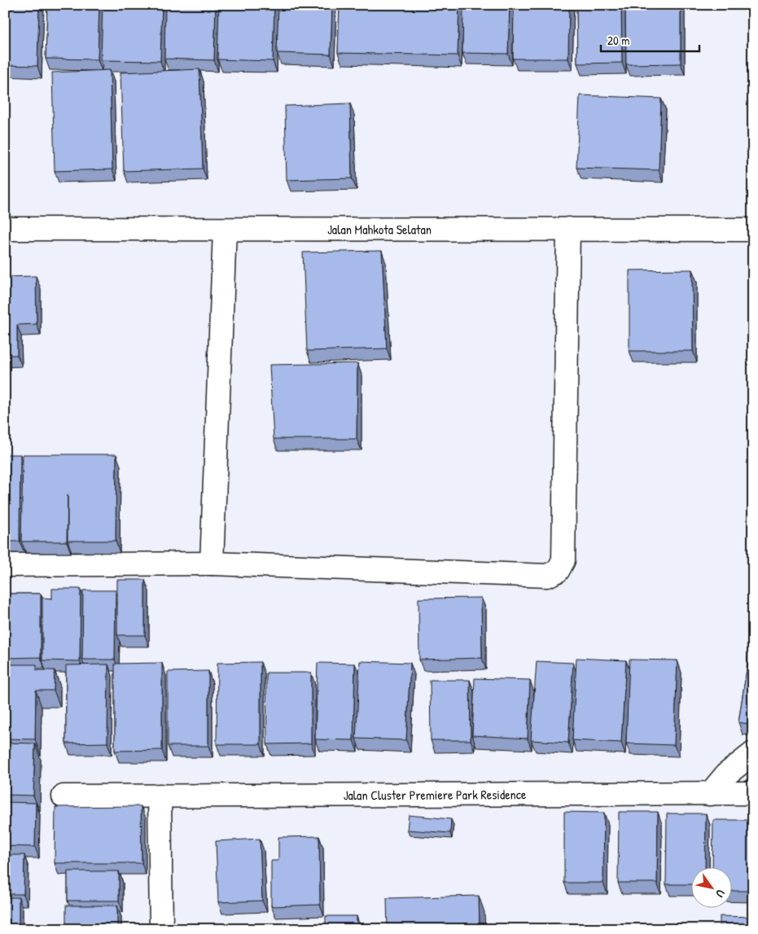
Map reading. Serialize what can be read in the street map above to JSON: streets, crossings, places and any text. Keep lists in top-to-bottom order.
{
  "streets": {
    "street": ["Jalan Mahkota Selatan", "Jalan Cluster Premiere Park Residence"]
  },
  "scale_bar": "20 m",
  "north": "bottom right"
}
